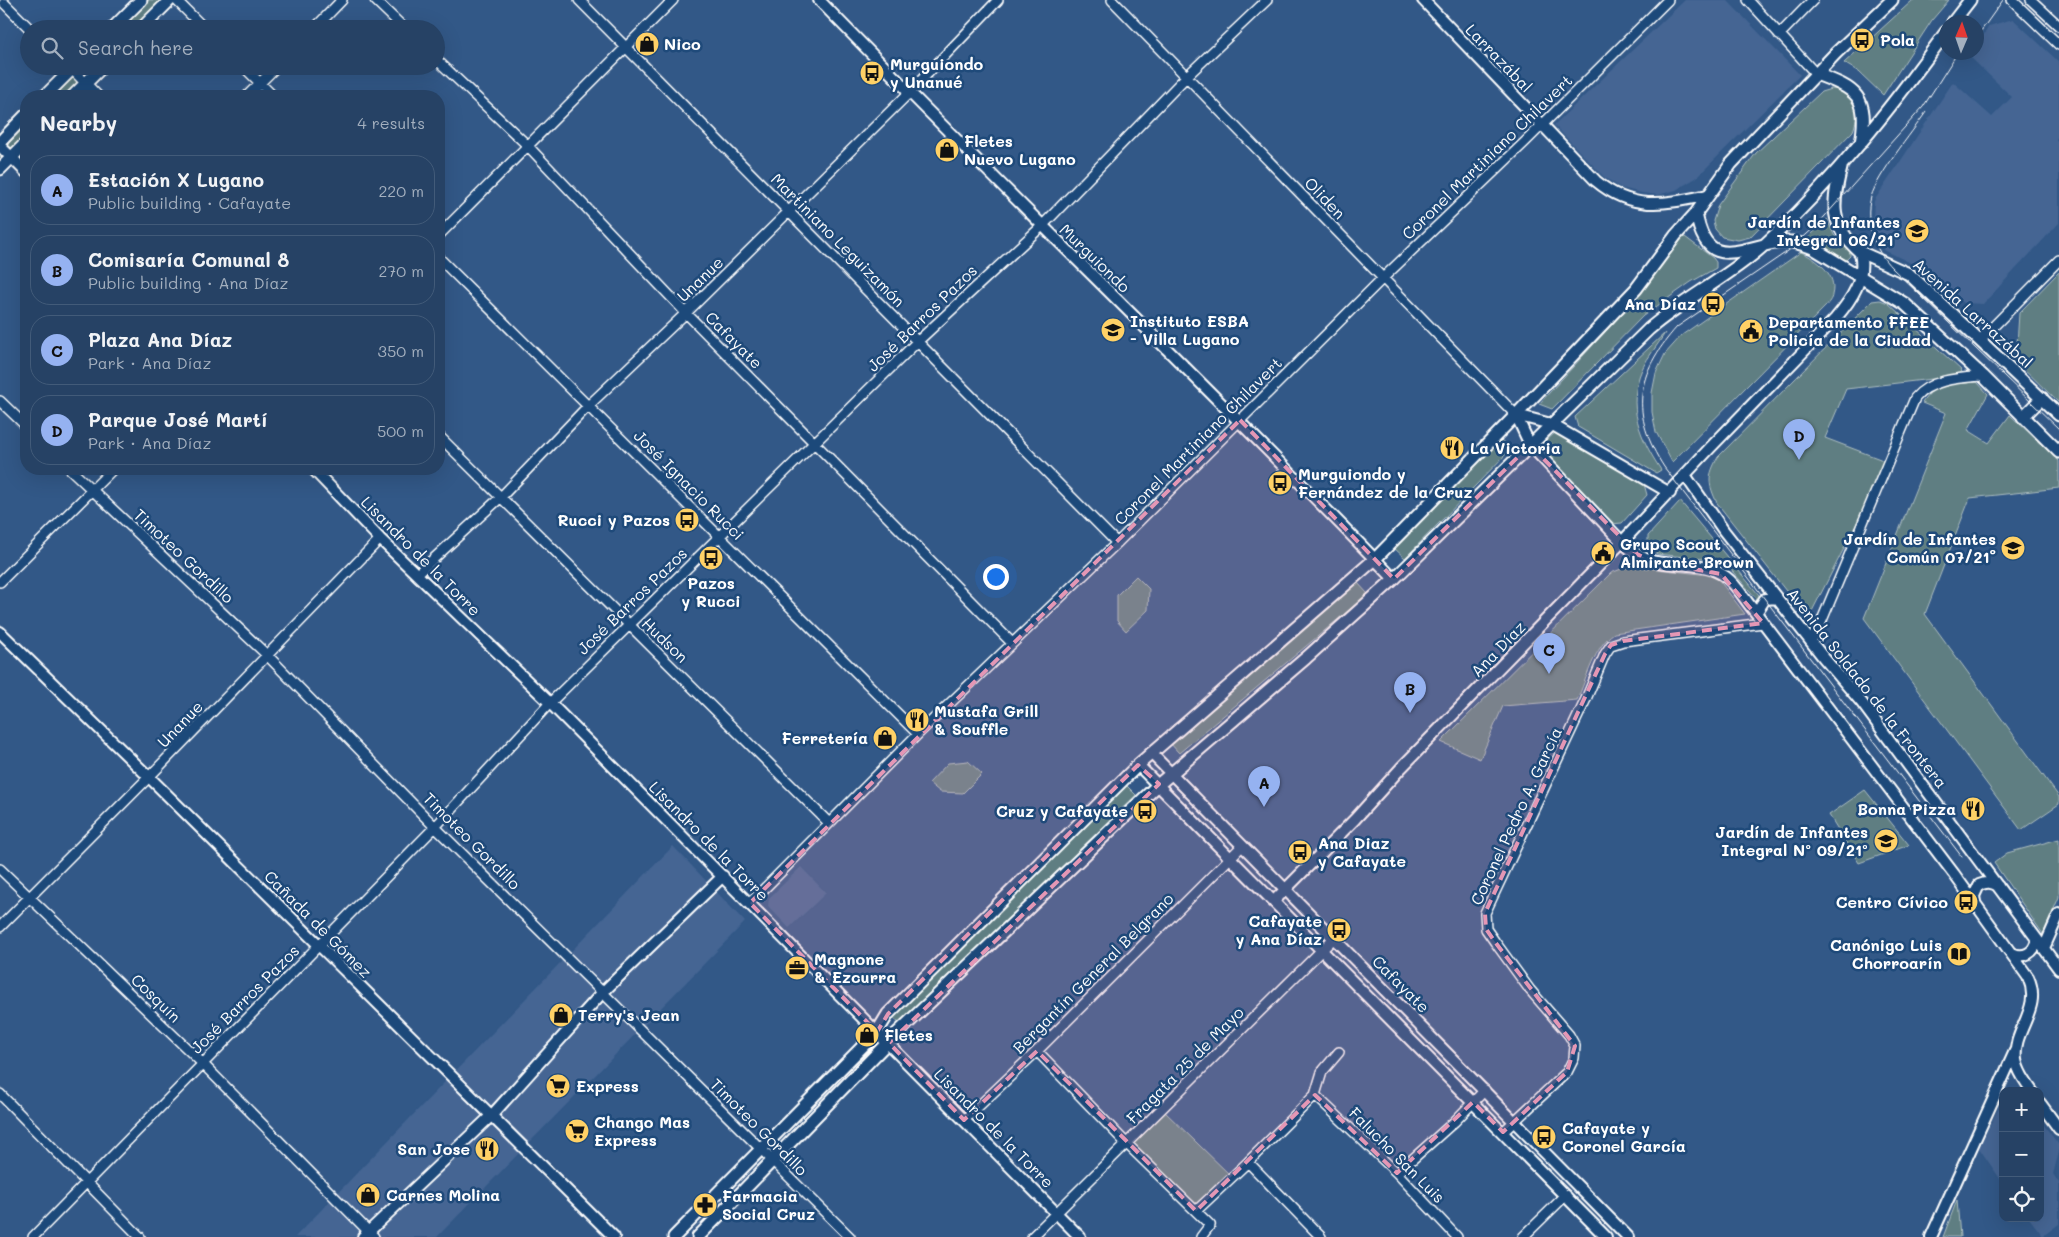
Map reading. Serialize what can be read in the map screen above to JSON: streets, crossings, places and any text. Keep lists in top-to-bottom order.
{
  "streets": {
    "main road": ["Avenida Larrazábal"],
    "street": [
      "Larrazábal",
      "Coronel Martiniano Chilavert",
      "Oliden",
      "Martiniano Leguizamón",
      "Murguiondo",
      "Unanue",
      "José Barros Pazos",
      "Cafayate",
      "José Ignacio Rucci",
      "Timoteo Gordillo",
      "Lisandro de la Torre",
      "Hudson",
      "Ana Díaz",
      "Avenida Soldado de la Frontera",
      "Coronel Pedro A. García",
      "Cañada de Gómez",
      "Bergantín General Belgrano",
      "Cosquín",
      "Fragata 25 de Mayo",
      "Falucho San Luis"
    ]
  },
  "crossings": [
    ["Larrazábal", "Coronel Martiniano Chilavert"],
    ["Coronel Martiniano Chilavert", "Oliden"],
    ["Coronel Martiniano Chilavert", "Martiniano Leguizamón"],
    ["Coronel Martiniano Chilavert", "Murguiondo"],
    ["Coronel Martiniano Chilavert", "Cafayate"],
    ["Coronel Martiniano Chilavert", "José Ignacio Rucci"],
    ["Coronel Martiniano Chilavert", "Lisandro de la Torre"],
    ["Coronel Martiniano Chilavert", "Hudson"],
    ["Oliden", "José Barros Pazos"],
    ["Martiniano Leguizamón", "Unanue"],
    ["Martiniano Leguizamón", "José Barros Pazos"],
    ["Murguiondo", "Unanue"],
    ["Murguiondo", "José Barros Pazos"],
    ["Unanue", "Cafayate"],
    ["Unanue", "José Ignacio Rucci"],
    ["Unanue", "Timoteo Gordillo"],
    ["Unanue", "Lisandro de la Torre"],
    ["Unanue", "Hudson"],
    ["Unanue", "Cañada de Gómez"],
    ["Unanue", "Cosquín"],
    ["José Barros Pazos", "Cafayate"],
    ["José Barros Pazos", "José Ignacio Rucci"],
    ["José Barros Pazos", "Timoteo Gordillo"],
    ["José Barros Pazos", "Lisandro de la Torre"],
    ["José Barros Pazos", "Hudson"],
    ["José Barros Pazos", "Cañada de Gómez"],
    ["José Barros Pazos", "Cosquín"],
    ["Cafayate", "Ana Díaz"],
    ["Cafayate", "Coronel Pedro A. García"],
    ["Cafayate", "Bergantín General Belgrano"],
    ["Cafayate", "Fragata 25 de Mayo"],
    ["Lisandro de la Torre", "Bergantín General Belgrano"],
    ["Lisandro de la Torre", "Fragata 25 de Mayo"],
    ["Ana Díaz", "Avenida Soldado de la Frontera"]
  ],
  "places": {
    "bus stop": [
      "Pola",
      "Murguiondo y Unanué",
      "Ana Díaz",
      "Murguiondo y Fernández de la Cruz",
      "Rucci y Pazos",
      "Pazos y Rucci",
      "Cruz y Cafayate",
      "Ana Diaz y Cafayate",
      "Centro Cívico",
      "Cafayate y Ana Díaz",
      "Cafayate y Coronel García"
    ],
    "shop": [
      "Nico",
      "Fletes Nuevo Lugano",
      "Ferretería",
      "Terry's Jean",
      "Fletes",
      "Carnes Molina"
    ],
    "school or university": [
      "Jardín de Infantes Integral 06/21°",
      "Instituto ESBA - Villa Lugano",
      "Jardín de Infantes Común 07/21°",
      "Jardín de Infantes Integral Nº 09/21º"
    ],
    "public building": ["Departamento FFEE Policía de la Ciudad", "Grupo Scout Almirante Brown"],
    "restaurant": [
      "La Victoria",
      "Mustafa Grill & Souffle",
      "Bonna Pizza",
      "San Jose"
    ],
    "library": ["Canónigo Luis Chorroarín"],
    "office": ["Magnone & Ezcurra"],
    "supermarket": ["Express", "Chango Mas Express"],
    "pharmacy": ["Farmacia Social Cruz"]
  },
  "north": "top",
  "page": {
    "search": "Search here",
    "heading": ["Nearby", "4 results"],
    "list": [
      {
        "mark": "A",
        "name": "Estación X Lugano",
        "note": "Public building · Cafayate",
        "value": "220 m"
      },
      {
        "mark": "B",
        "name": "Comisaría Comunal 8",
        "note": "Public building · Ana Díaz",
        "value": "270 m"
      },
      {
        "mark": "C",
        "name": "Plaza Ana Díaz",
        "note": "Park · Ana Díaz",
        "value": "350 m"
      },
      {
        "mark": "D",
        "name": "Parque José Martí",
        "note": "Park · Ana Díaz",
        "value": "500 m"
      }
    ],
    "pins": [
      "D",
      "C",
      "B",
      "A"
    ],
    "map_buttons": ["+", "−"]
  }
}
